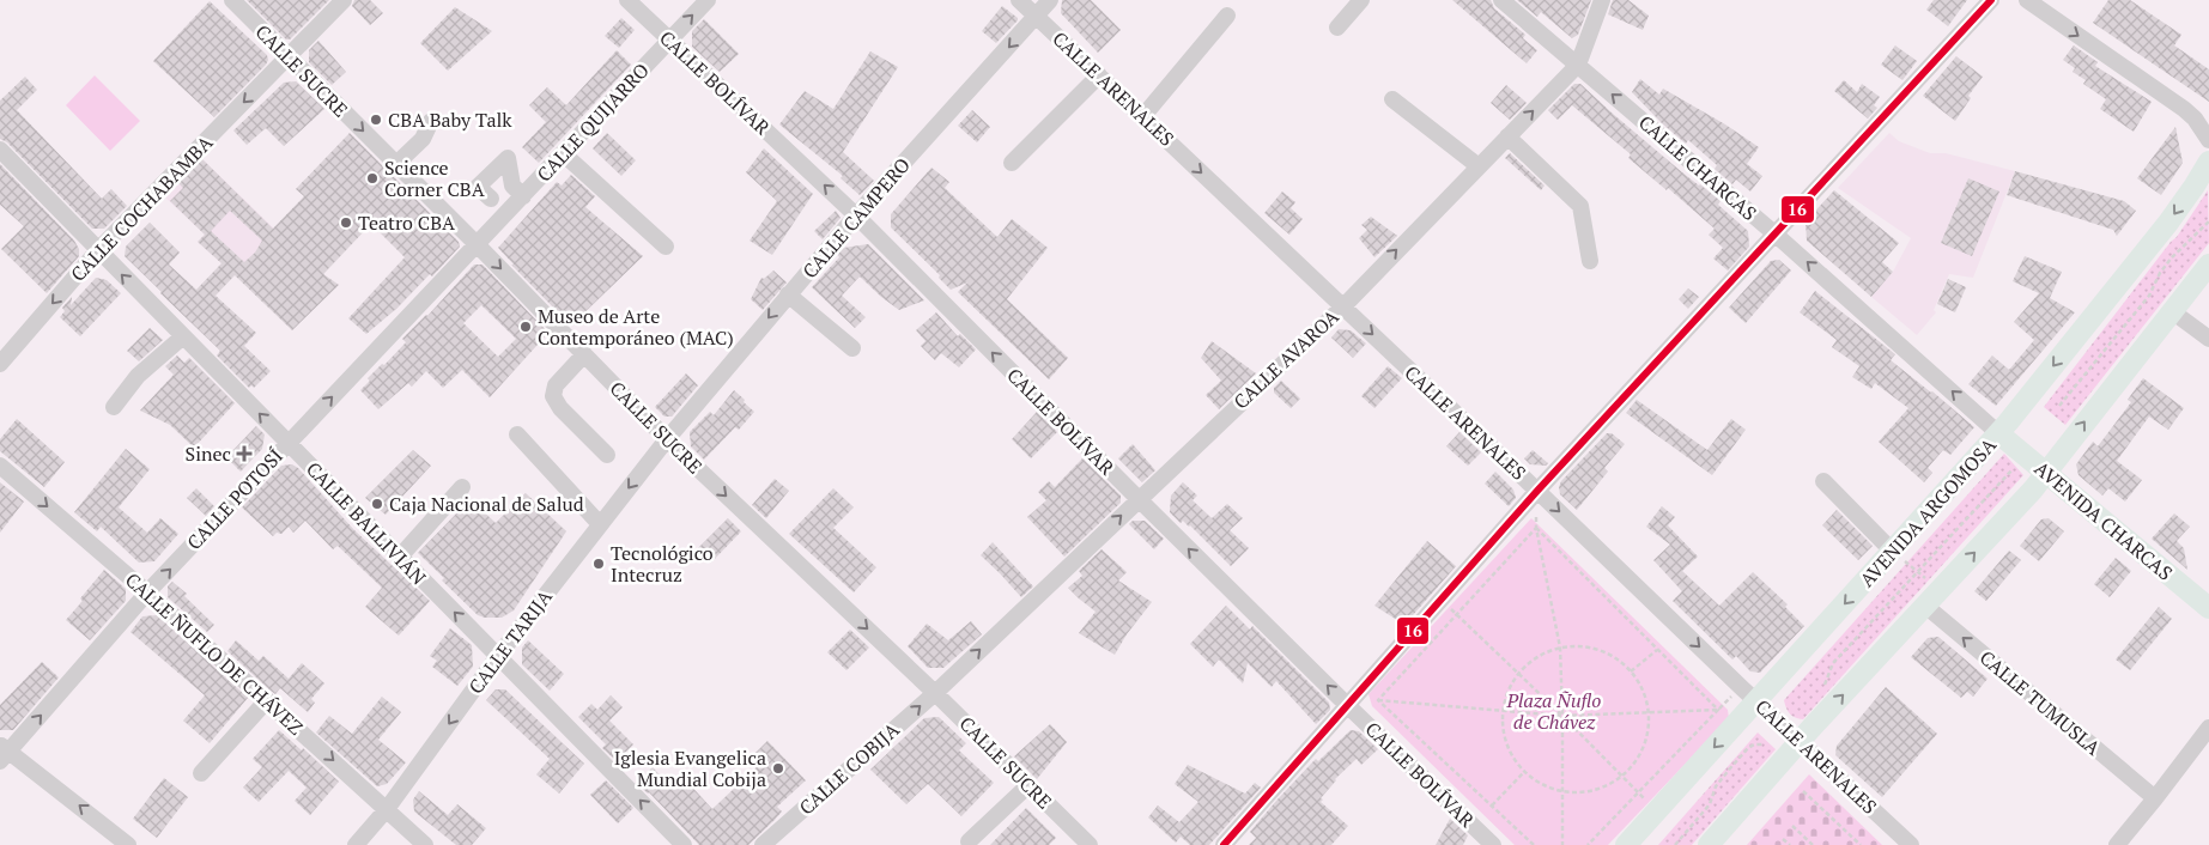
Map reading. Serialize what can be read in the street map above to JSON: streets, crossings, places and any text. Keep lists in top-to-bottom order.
{
  "streets": {
    "main road": ["AVENIDA ARGOMOSA", "AVENIDA CHARCAS"],
    "street": [
      "CALLE SUCRE",
      "CALLE BOLÍVAR",
      "CALLE ARENALES",
      "CALLE QUIJARRO",
      "CALLE CHARCAS",
      "CALLE COCHABAMBA",
      "CALLE CAMPERO",
      "CALLE AVAROA",
      "CALLE POTOSÍ",
      "CALLE BALLIVIÁN",
      "CALLE TARIJA",
      "CALLE ÑUFLO DE CHÁVEZ",
      "CALLE TUMUSLA",
      "CALLE COBIJA"
    ]
  },
  "crossings": [
    ["CALLE SUCRE", "CALLE QUIJARRO"],
    ["CALLE SUCRE", "CALLE COCHABAMBA"],
    ["CALLE SUCRE", "CALLE CAMPERO"],
    ["CALLE SUCRE", "CALLE AVAROA"],
    ["CALLE SUCRE", "CALLE POTOSÍ"],
    ["CALLE SUCRE", "CALLE TARIJA"],
    ["CALLE SUCRE", "CALLE COBIJA"],
    ["CALLE BOLÍVAR", "CALLE QUIJARRO"],
    ["CALLE BOLÍVAR", "CALLE CAMPERO"],
    ["CALLE BOLÍVAR", "CALLE AVAROA"],
    ["CALLE ARENALES", "CALLE CAMPERO"],
    ["CALLE ARENALES", "CALLE AVAROA"],
    ["CALLE ARENALES", "AVENIDA ARGOMOSA"],
    ["CALLE QUIJARRO", "CALLE POTOSÍ"],
    ["CALLE CHARCAS", "CALLE AVAROA"],
    ["CALLE CHARCAS", "AVENIDA ARGOMOSA"],
    ["CALLE CHARCAS", "AVENIDA CHARCAS"],
    ["CALLE COCHABAMBA", "CALLE BALLIVIÁN"],
    ["CALLE CAMPERO", "CALLE TARIJA"],
    ["CALLE AVAROA", "CALLE COBIJA"],
    ["CALLE POTOSÍ", "CALLE BALLIVIÁN"],
    ["CALLE POTOSÍ", "CALLE ÑUFLO DE CHÁVEZ"],
    ["AVENIDA ARGOMOSA", "AVENIDA CHARCAS"],
    ["CALLE BALLIVIÁN", "CALLE TARIJA"],
    ["CALLE TARIJA", "CALLE ÑUFLO DE CHÁVEZ"]
  ],
  "one_way": [
    "CALLE SUCRE",
    "CALLE BOLÍVAR",
    "CALLE ARENALES",
    "CALLE CHARCAS",
    "CALLE COCHABAMBA",
    "CALLE CAMPERO",
    "CALLE AVAROA",
    "CALLE POTOSÍ",
    "CALLE BALLIVIÁN",
    "CALLE TARIJA",
    "CALLE ÑUFLO DE CHÁVEZ",
    "CALLE TUMUSLA"
  ],
  "parks": ["Plaza Ñuflo de Chávez"],
  "places": {
    "other": [
      "CBA Baby Talk",
      "Science Corner CBA",
      "Teatro CBA",
      "Museo de Arte Contemporáneo (MAC)",
      "Caja Nacional de Salud",
      "Tecnológico Intecruz",
      "Iglesia Evangelica Mundial Cobija"
    ],
    "health": ["Sinec"]
  },
  "lines": ["transit line 16"]
}
